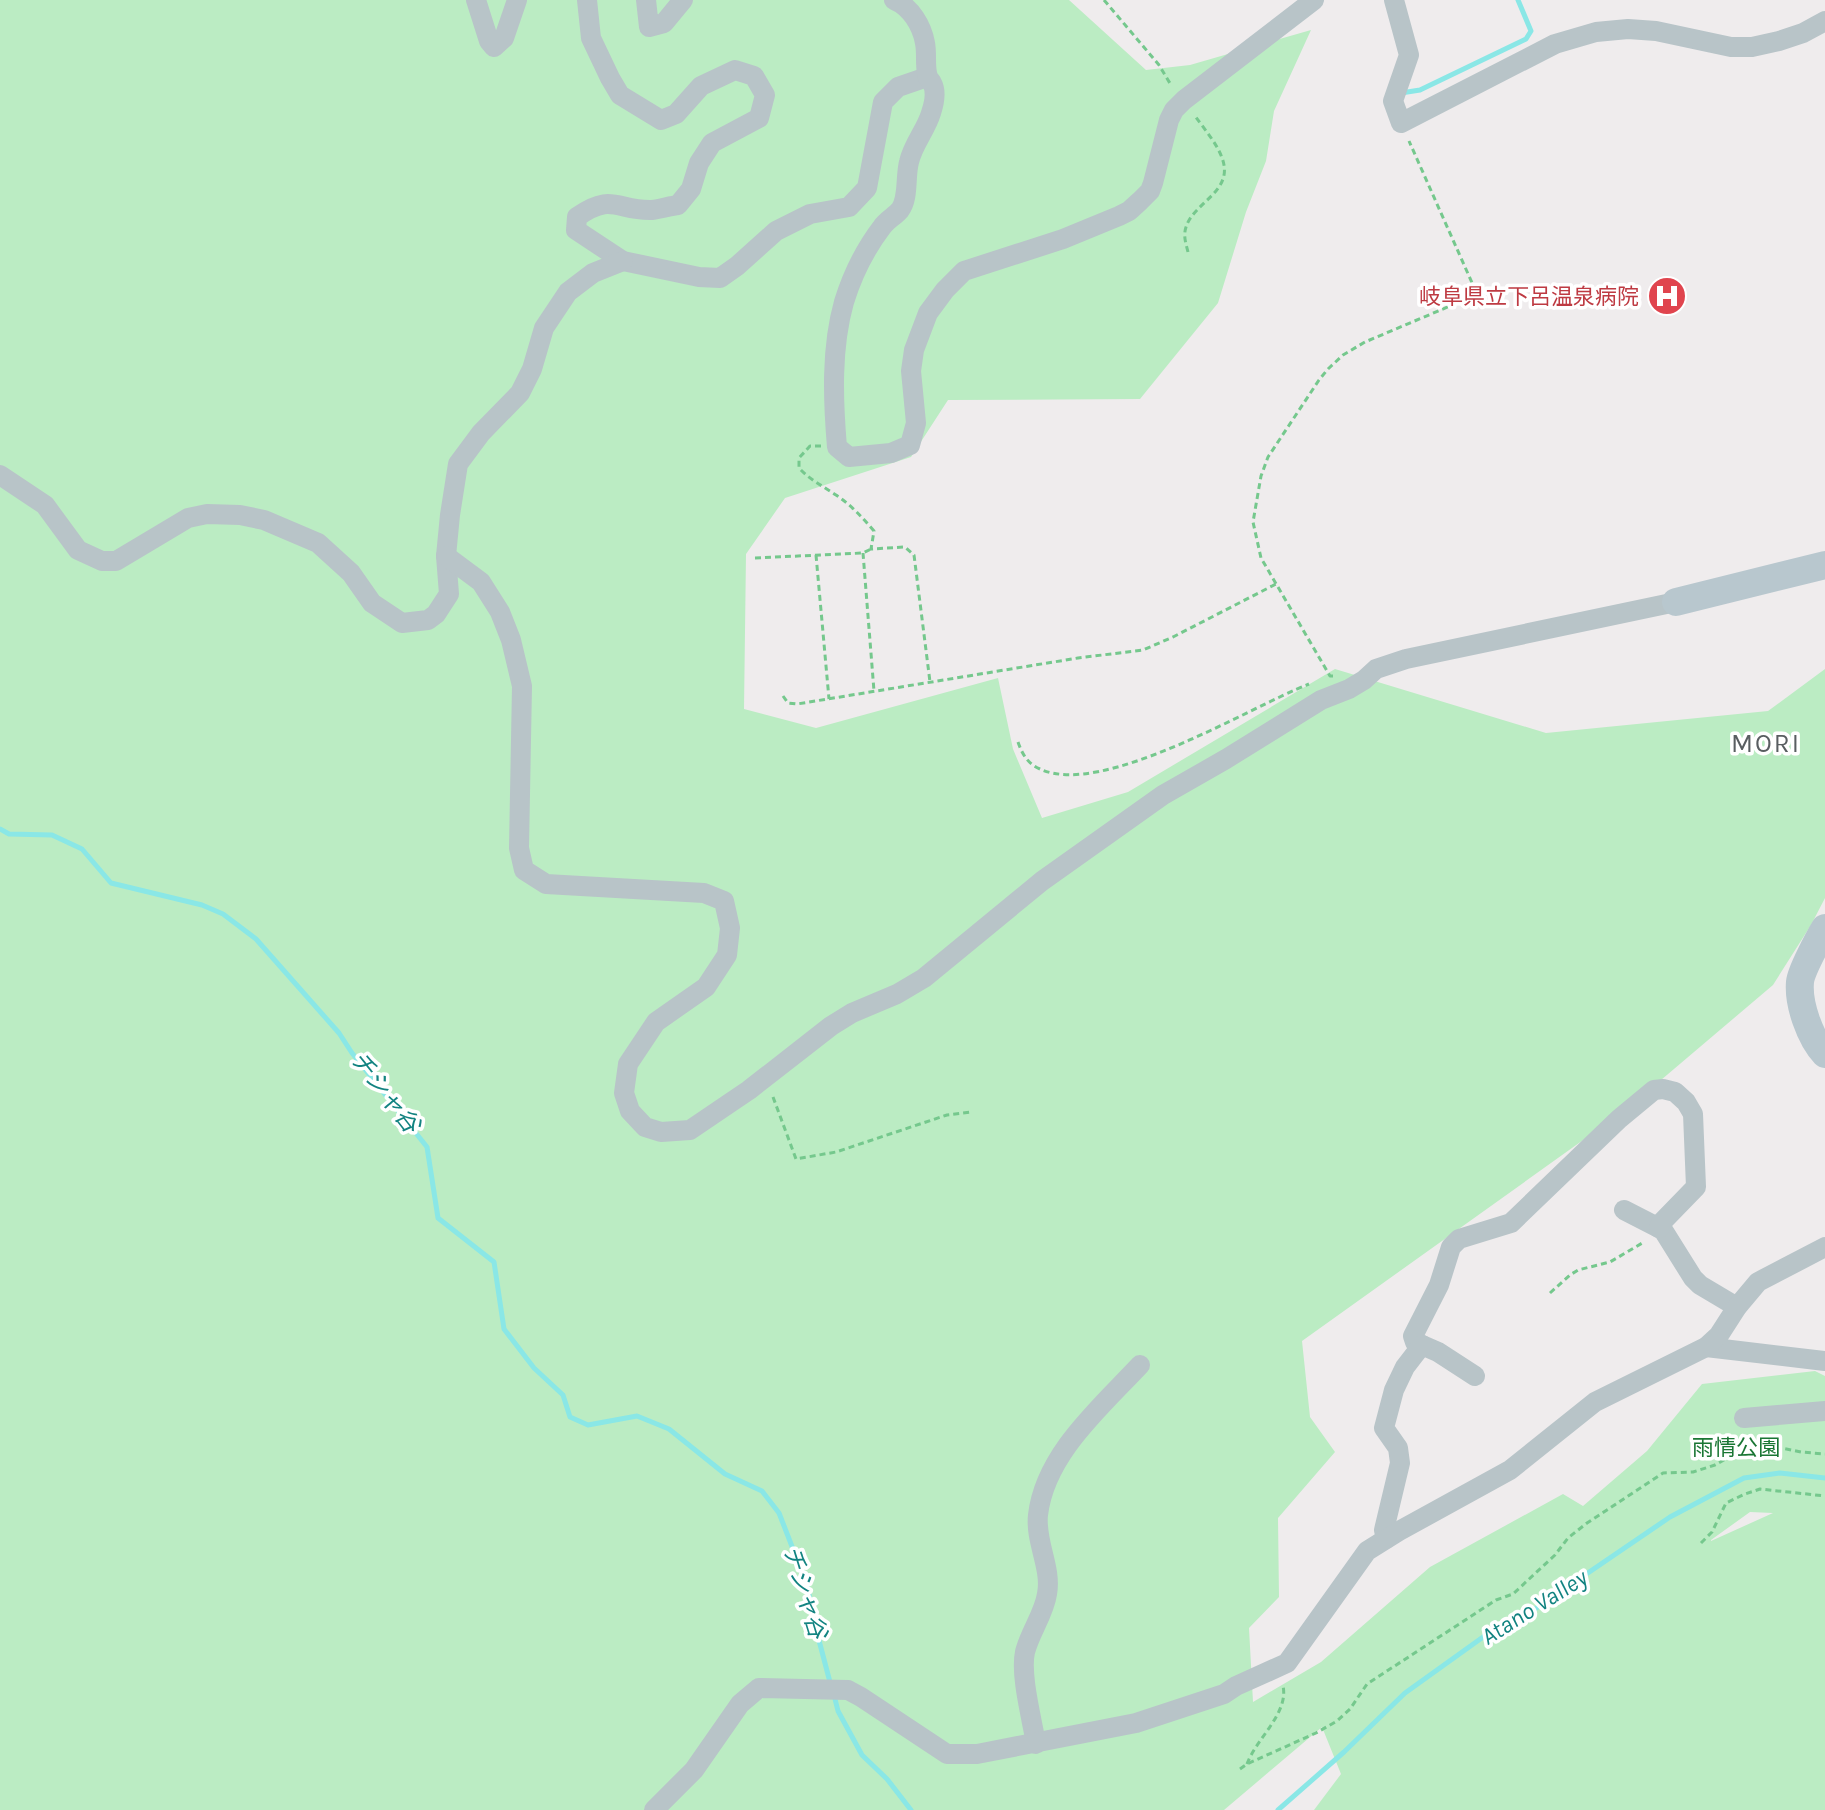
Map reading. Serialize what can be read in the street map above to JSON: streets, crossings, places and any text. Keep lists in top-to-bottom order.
{
  "districts": ["MORI"],
  "water": ["チシャ谷", "Atano Valley"],
  "parks": ["雨情公園"],
  "places": {
    "hospital": ["岐阜県立下呂温泉病院"]
  }
}
